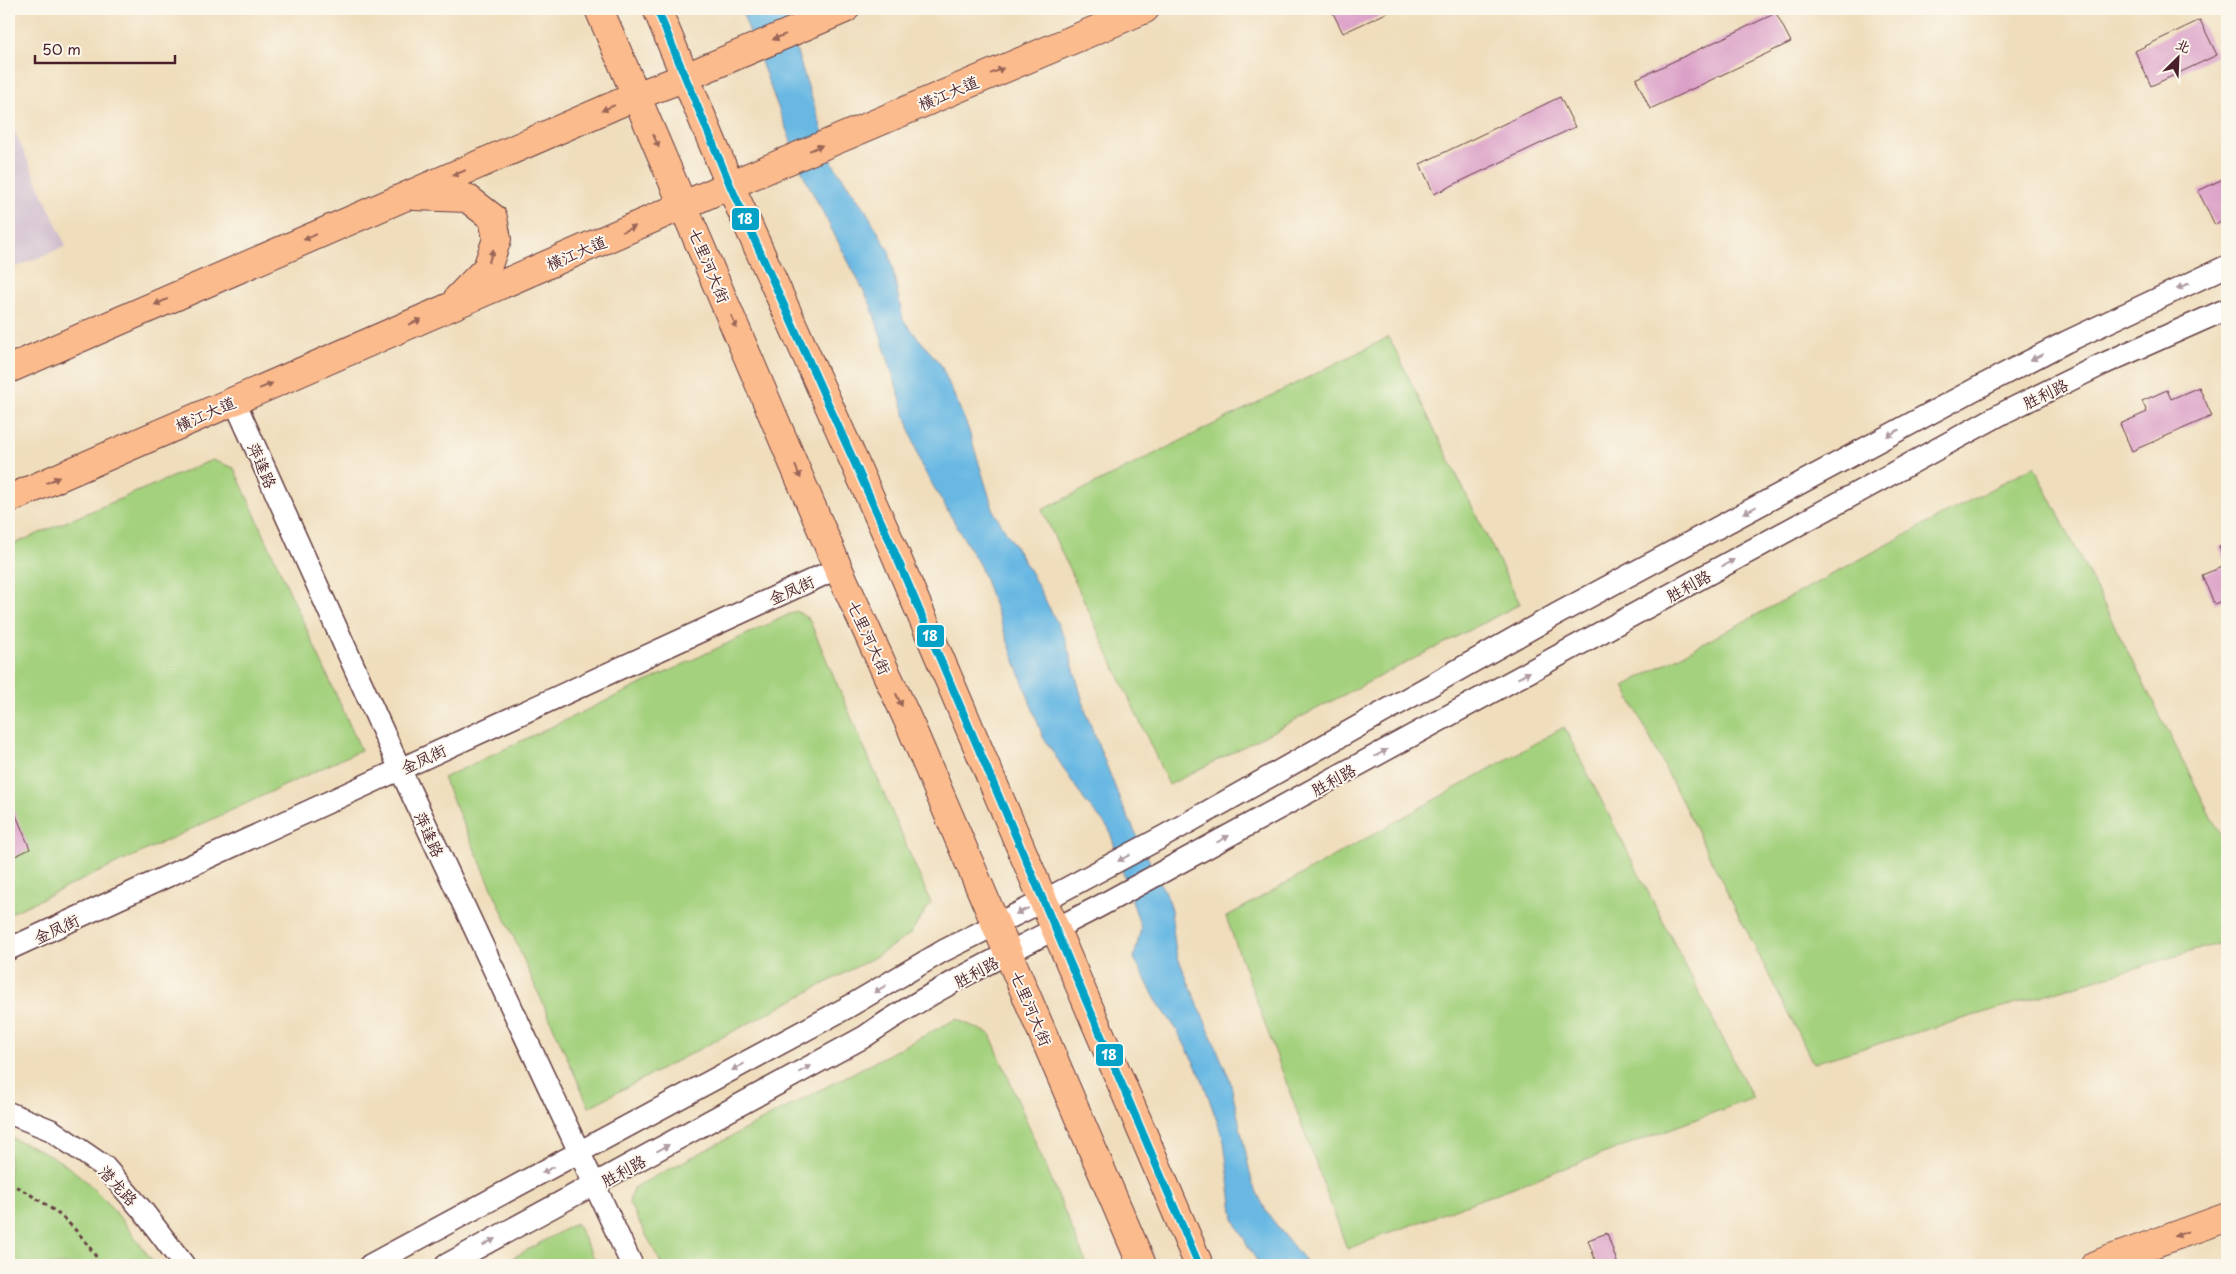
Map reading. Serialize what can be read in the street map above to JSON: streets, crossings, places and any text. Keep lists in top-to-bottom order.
{
  "streets": {
    "main road": ["横江大道", "七里河大街"],
    "street": [
      "胜利路",
      "萍逢路",
      "金凤街",
      "潜龙路"
    ]
  },
  "crossings": [
    ["横江大道", "七里河大街"],
    ["横江大道", "萍逢路"],
    ["七里河大街", "胜利路"],
    ["七里河大街", "金凤街"],
    ["胜利路", "萍逢路"],
    ["萍逢路", "金凤街"]
  ],
  "lines": ["transit line 18"],
  "scale_bar": "50 m",
  "north": "top right"
}
